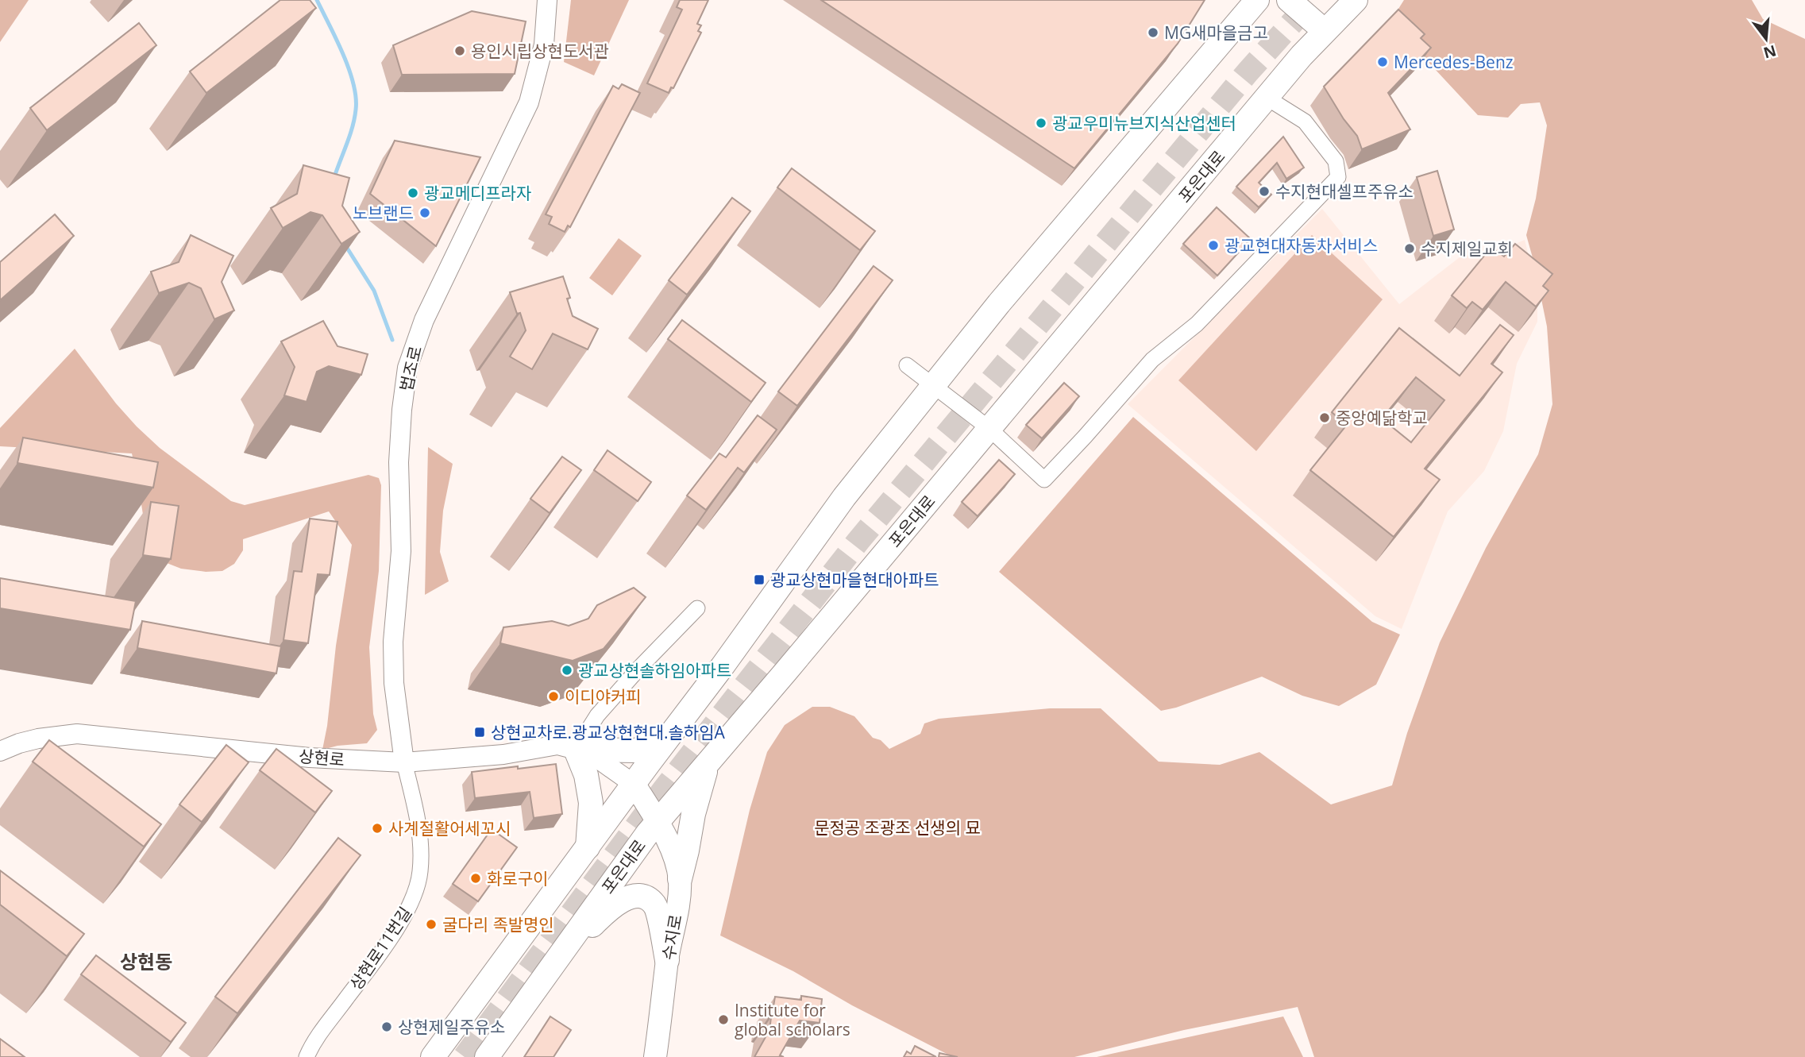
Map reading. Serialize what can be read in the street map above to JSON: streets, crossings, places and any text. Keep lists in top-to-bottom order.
{
  "streets": {
    "main road": ["포은대로", "수지로"],
    "street": ["법조로", "상현로", "상현로11번길"]
  },
  "crossings": [
    ["포은대로", "수지로"],
    ["법조로", "상현로"],
    ["법조로", "상현로11번길"],
    ["상현로", "수지로"],
    ["상현로", "상현로11번길"]
  ],
  "districts": ["상현동"],
  "parks": ["문정공 조광조 선생의 묘"],
  "places": {
    "other": [
      "MG새마을금고",
      "용인시립상현도서관",
      "Mercedes-Benz",
      "광교우미뉴브지식산업센터",
      "수지현대셀프주유소",
      "광교메디프라자",
      "노브랜드",
      "광교현대자동차서비스",
      "수지제일교회",
      "중앙예닮학교",
      "광교상현솔하임아파트",
      "이디야커피",
      "사계절활어세꼬시",
      "화로구이",
      "굴다리 족발명인",
      "Institute for global scholars",
      "상현제일주유소"
    ],
    "transit": ["광교상현마을현대아파트", "상현교차로.광교상현현대.솔하임A"]
  },
  "north": "bottom"
}
